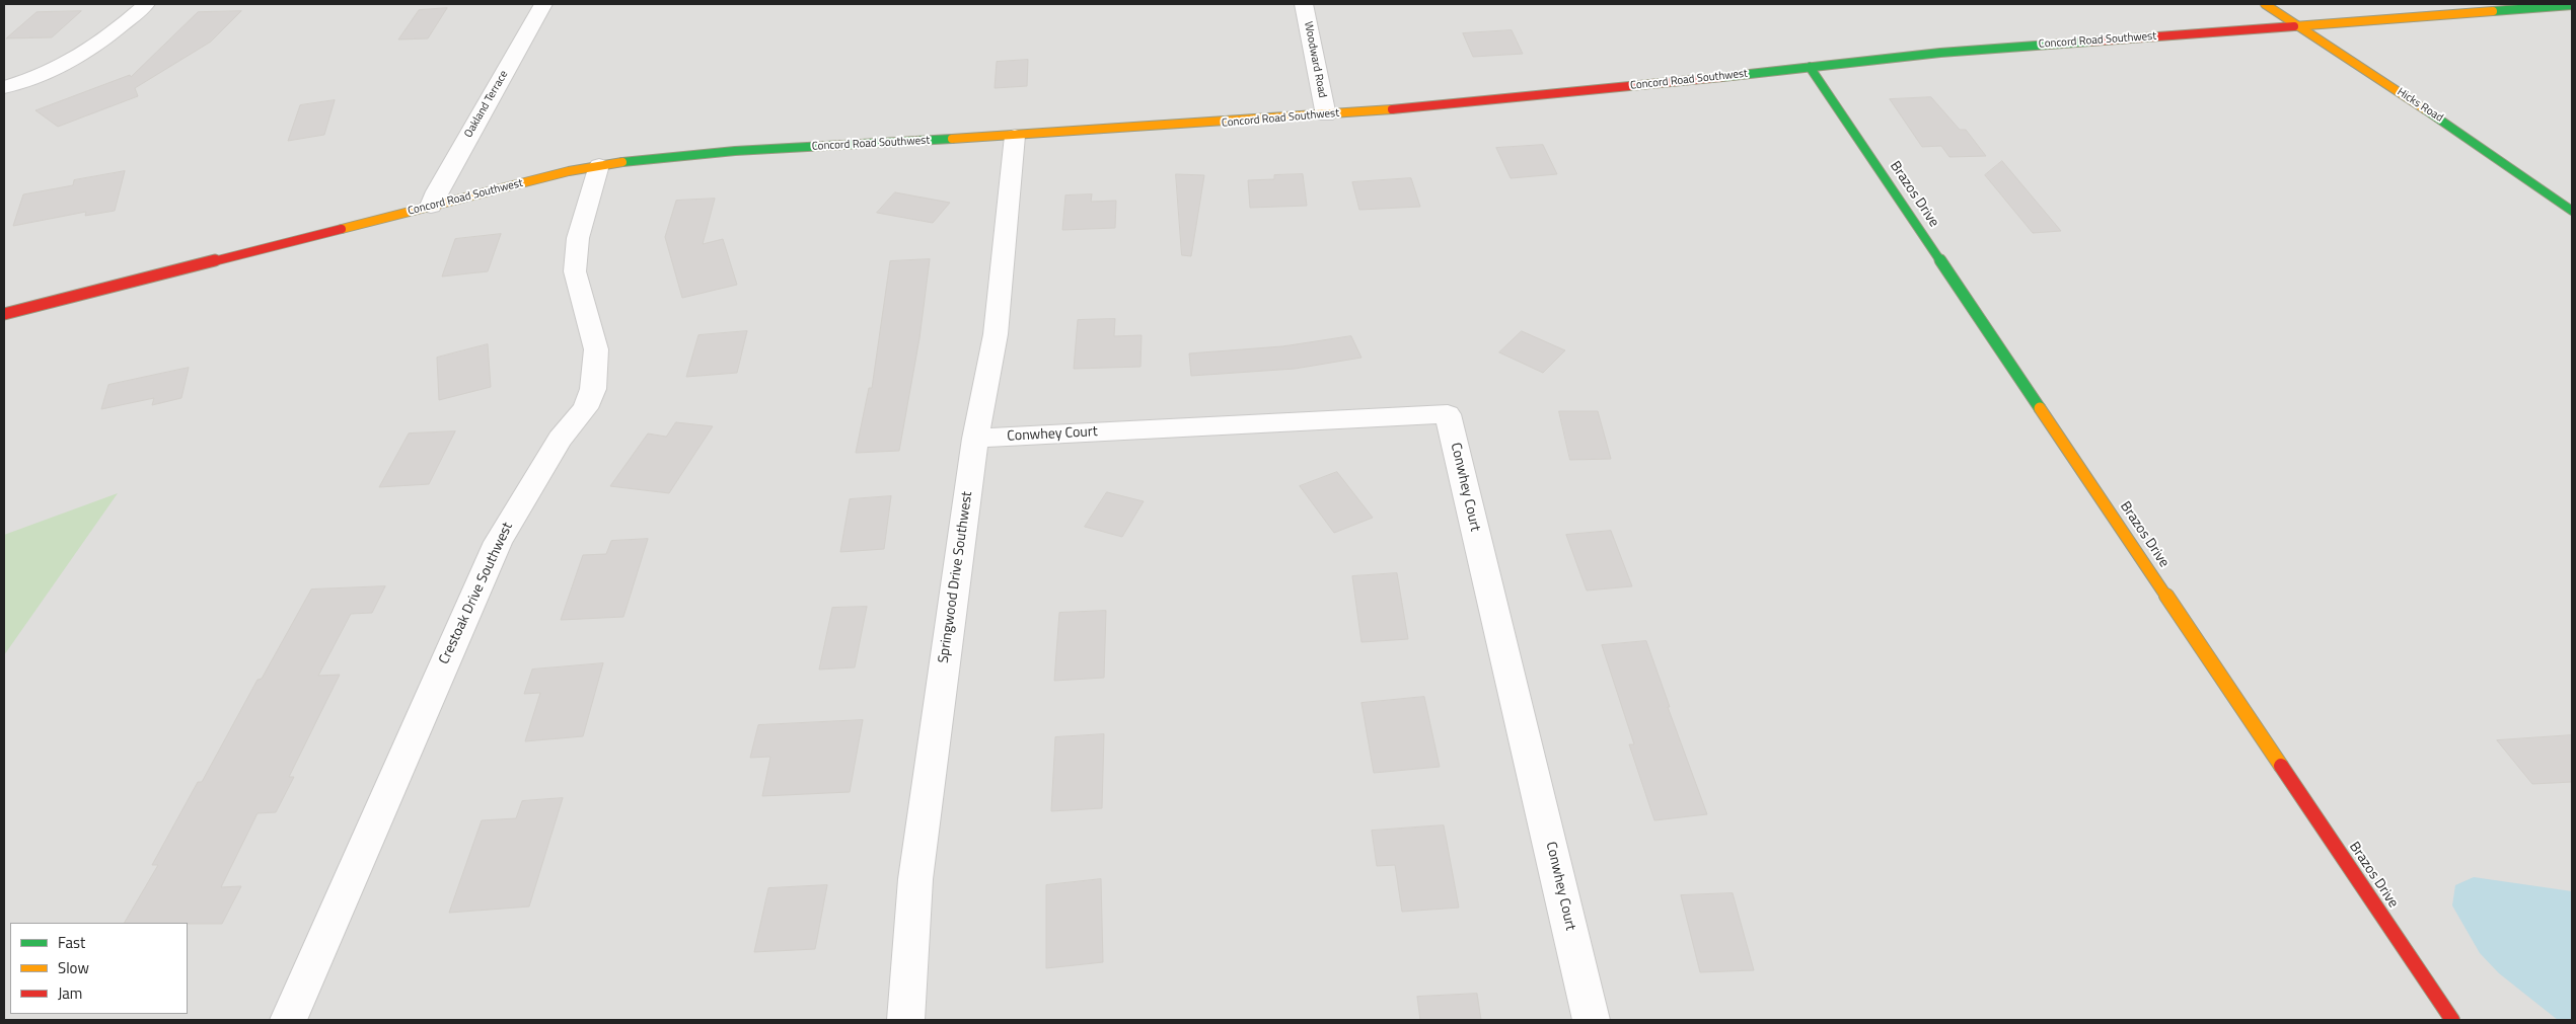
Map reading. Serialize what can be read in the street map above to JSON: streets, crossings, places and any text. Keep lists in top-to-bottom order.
{
  "streets": {
    "street": [
      "Concord Road Southwest",
      "Woodward Road",
      "Oakland Terrace",
      "Hicks Road",
      "Brazos Drive",
      "Conwhey Court",
      "Springwood Drive Southwest",
      "Crestoak Drive Southwest"
    ]
  },
  "crossings": [
    ["Concord Road Southwest", "Woodward Road"],
    ["Concord Road Southwest", "Oakland Terrace"],
    ["Concord Road Southwest", "Hicks Road"],
    ["Concord Road Southwest", "Brazos Drive"],
    ["Concord Road Southwest", "Springwood Drive Southwest"],
    ["Concord Road Southwest", "Crestoak Drive Southwest"],
    ["Conwhey Court", "Springwood Drive Southwest"]
  ],
  "legend": ["Fast", "Slow", "Jam"]
}
